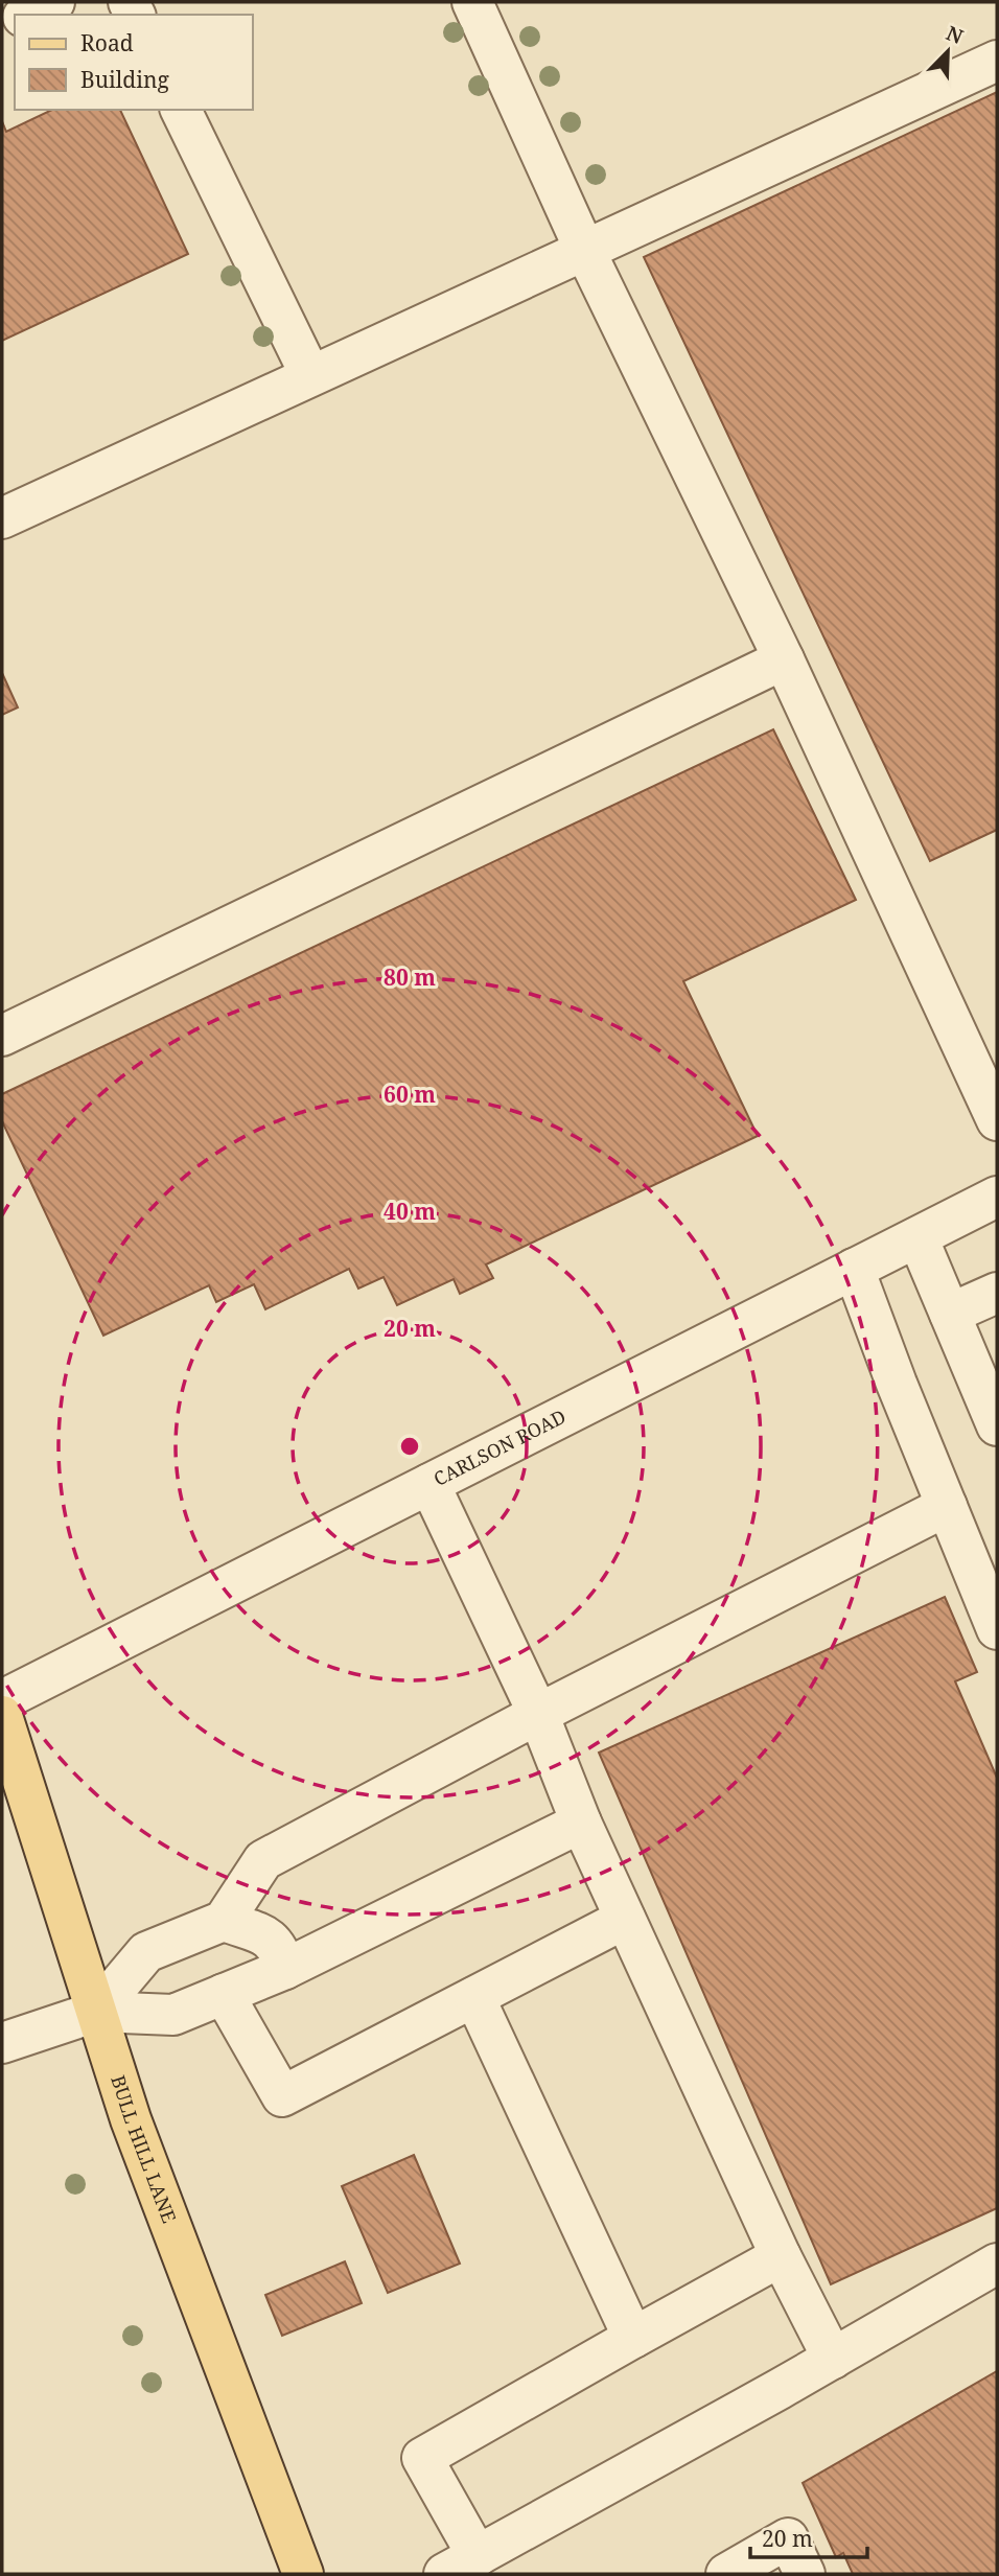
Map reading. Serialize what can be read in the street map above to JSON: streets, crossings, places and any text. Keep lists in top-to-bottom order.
{
  "streets": {
    "main road": ["BULL HILL LANE"],
    "street": ["CARLSON ROAD"]
  },
  "legend": ["Road", "Building"],
  "scale_bar": "20 m",
  "north": "top right",
  "rings": [
    "80 m",
    "60 m",
    "40 m",
    "20 m"
  ]
}
